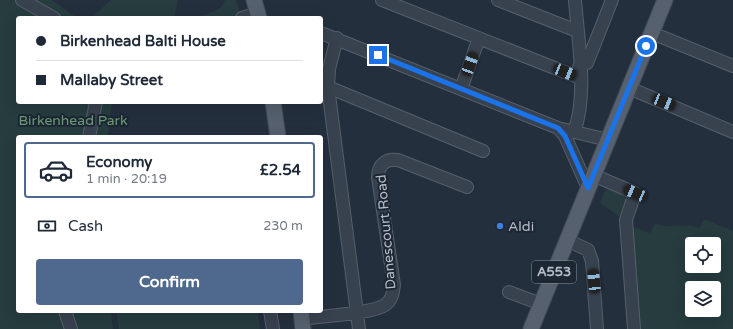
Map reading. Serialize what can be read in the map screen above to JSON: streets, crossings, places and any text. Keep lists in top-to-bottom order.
{
  "streets": {
    "main road": ["A553"],
    "street": ["Danescourt Road"]
  },
  "parks": ["Birkenhead Park"],
  "places": ["Aldi"],
  "page": {
    "banner": ["Birkenhead Balti House", "Mallaby Street"],
    "list": [
      {
        "name": "Economy",
        "note": "1 min · 20:19",
        "value": "£2.54"
      }
    ],
    "pay": ["Cash", "230 m"],
    "buttons": "Confirm"
  }
}
